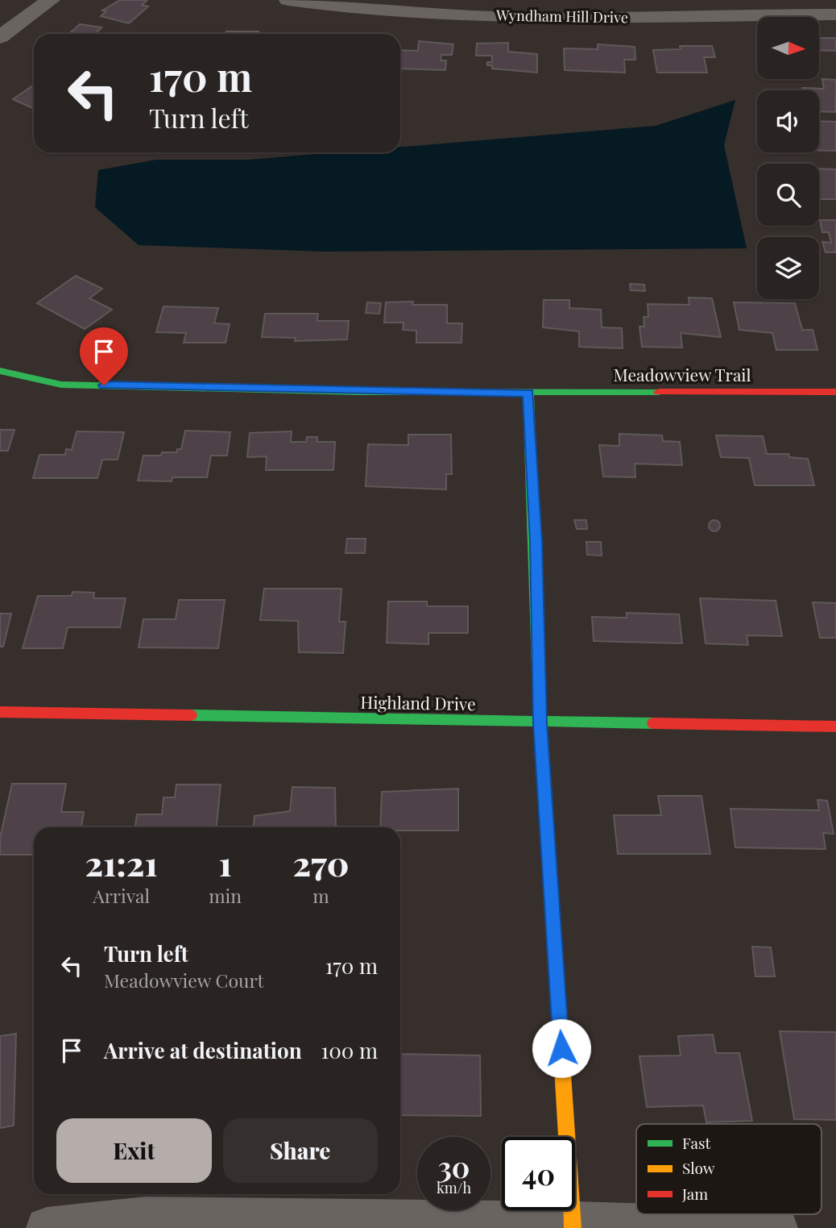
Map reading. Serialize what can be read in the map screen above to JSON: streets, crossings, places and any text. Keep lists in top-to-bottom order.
{
  "streets": {
    "street": ["Wyndham Hill Drive", "Meadowview Trail", "Highland Drive"]
  },
  "legend": ["Fast", "Slow", "Jam"],
  "north": "right",
  "page": {
    "turn": ["170 m", "Turn left"],
    "eta": [
      "21:21",
      "Arrival",
      "1",
      "min",
      "270",
      "m"
    ],
    "list": [
      {
        "name": "Turn left",
        "note": "Meadowview Court",
        "value": "170 m"
      },
      {
        "name": "Arrive at destination",
        "value": "100 m"
      }
    ],
    "buttons": ["Exit", "Share"],
    "speed": "30 km/h",
    "limit": "40"
  }
}
